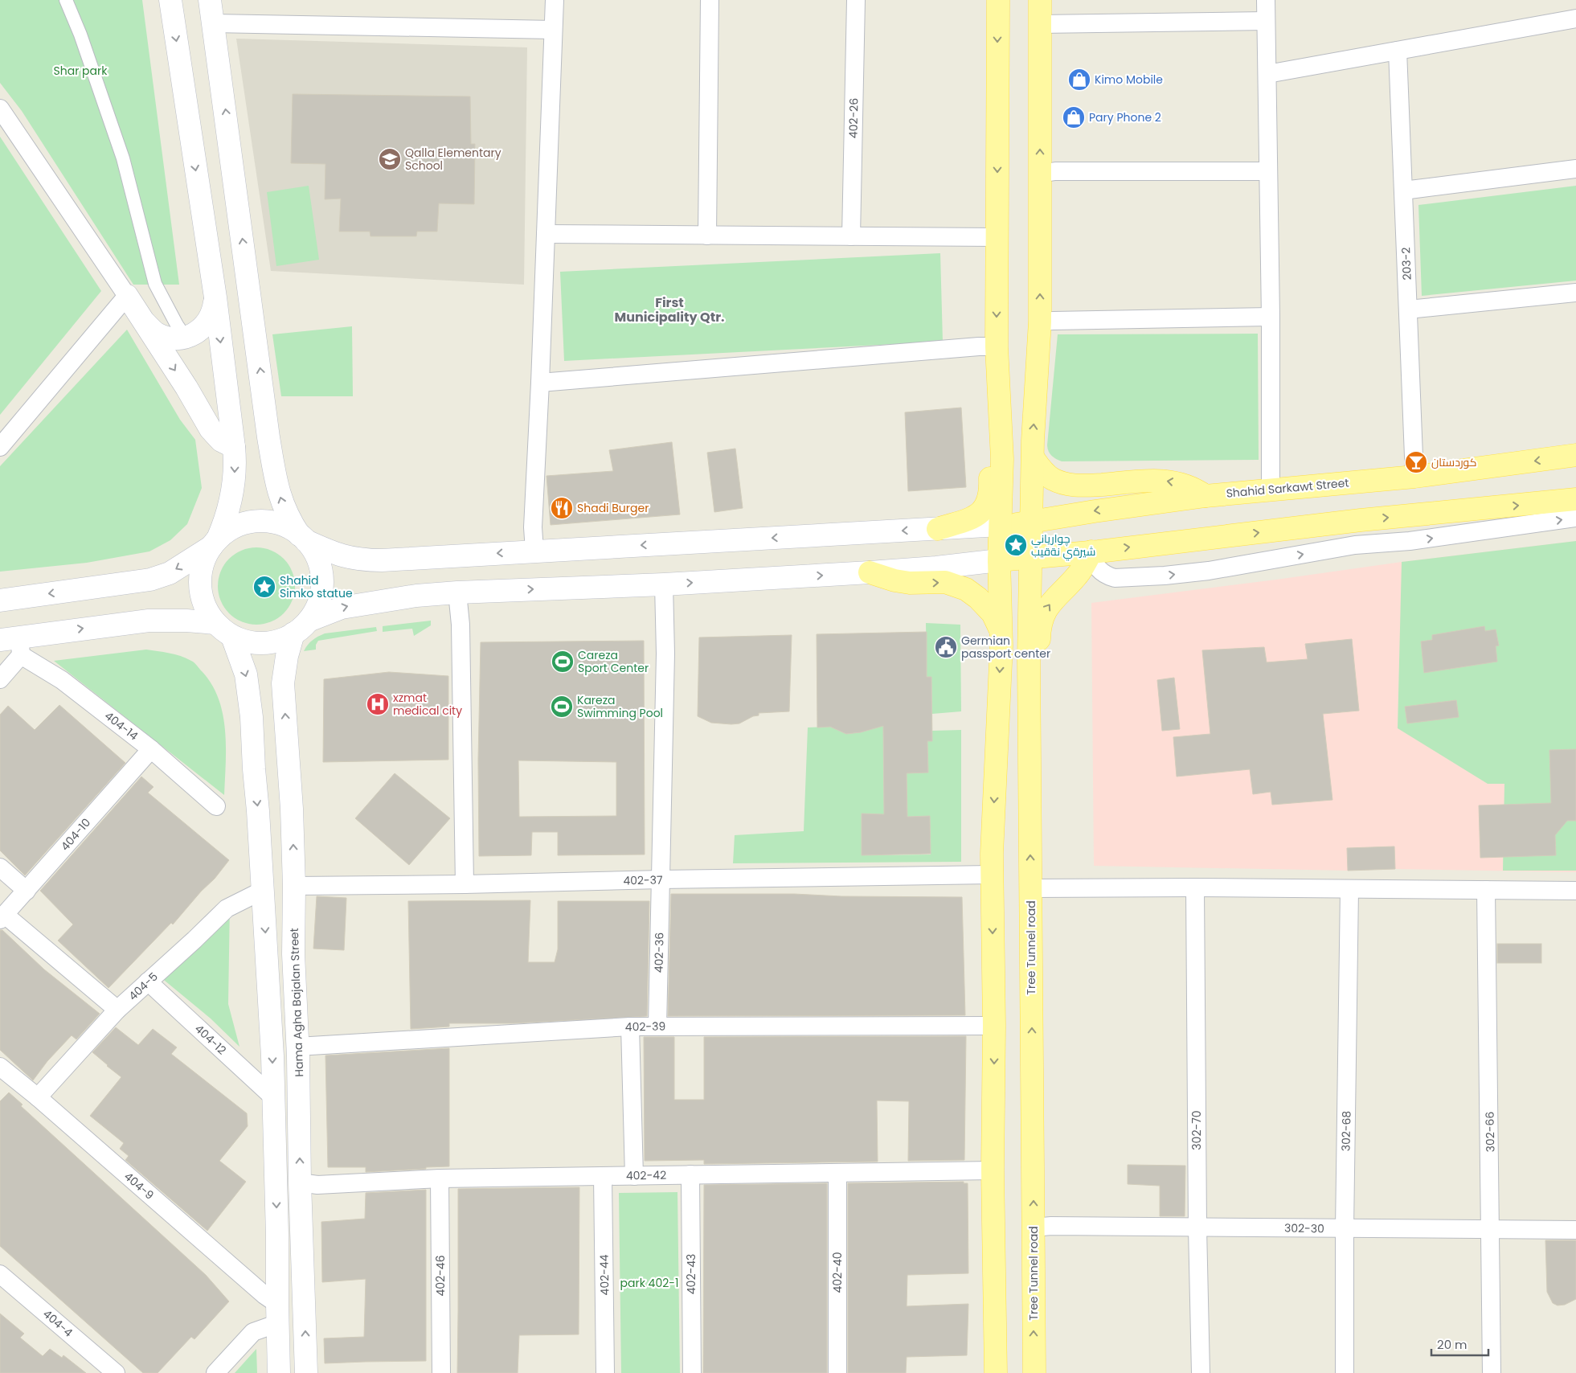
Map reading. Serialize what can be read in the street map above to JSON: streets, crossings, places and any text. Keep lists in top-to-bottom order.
{
  "streets": {
    "main road": ["Shahid Sarkawt Street", "Tree Tunnel road", "Hama Agha Bajalan Street"],
    "street": [
      "402-26",
      "203-2",
      "404-14",
      "404-10",
      "402-37",
      "402-36",
      "404-5",
      "402-39",
      "404-12",
      "302-70",
      "302-68",
      "302-66",
      "402-42",
      "404-9",
      "302-30",
      "402-40",
      "402-43",
      "402-44",
      "402-46",
      "404-4"
    ]
  },
  "crossings": [
    ["203-2", "Shahid Sarkawt Street"],
    ["Shahid Sarkawt Street", "Tree Tunnel road"],
    ["404-14", "404-10"],
    ["402-37", "402-36"],
    ["402-37", "Hama Agha Bajalan Street"],
    ["Tree Tunnel road", "302-30"],
    ["402-36", "402-39"],
    ["404-5", "404-12"],
    ["404-5", "404-9"],
    ["Hama Agha Bajalan Street", "402-39"],
    ["Hama Agha Bajalan Street", "402-42"],
    ["302-70", "302-30"],
    ["302-68", "302-30"],
    ["302-66", "302-30"],
    ["402-42", "402-40"],
    ["402-42", "402-43"],
    ["402-42", "402-44"],
    ["402-42", "402-46"]
  ],
  "districts": ["First Municipality Qtr."],
  "parks": ["Shar park", "park 402-1"],
  "places": {
    "shop": ["Kimo Mobile", "Pary Phone 2"],
    "school or university": ["Qalla Elementary School"],
    "bar": ["كوردستان"],
    "restaurant": ["Shadi Burger"],
    "place": ["چوارياني شيرةي نةقيب", "Shahid Simko statue"],
    "public building": ["Germian passport center"],
    "sports": ["Careza Sport Center", "Kareza Swimming Pool"],
    "hospital": ["xzmat medical city"]
  },
  "scale_bar": "20 m"
}
